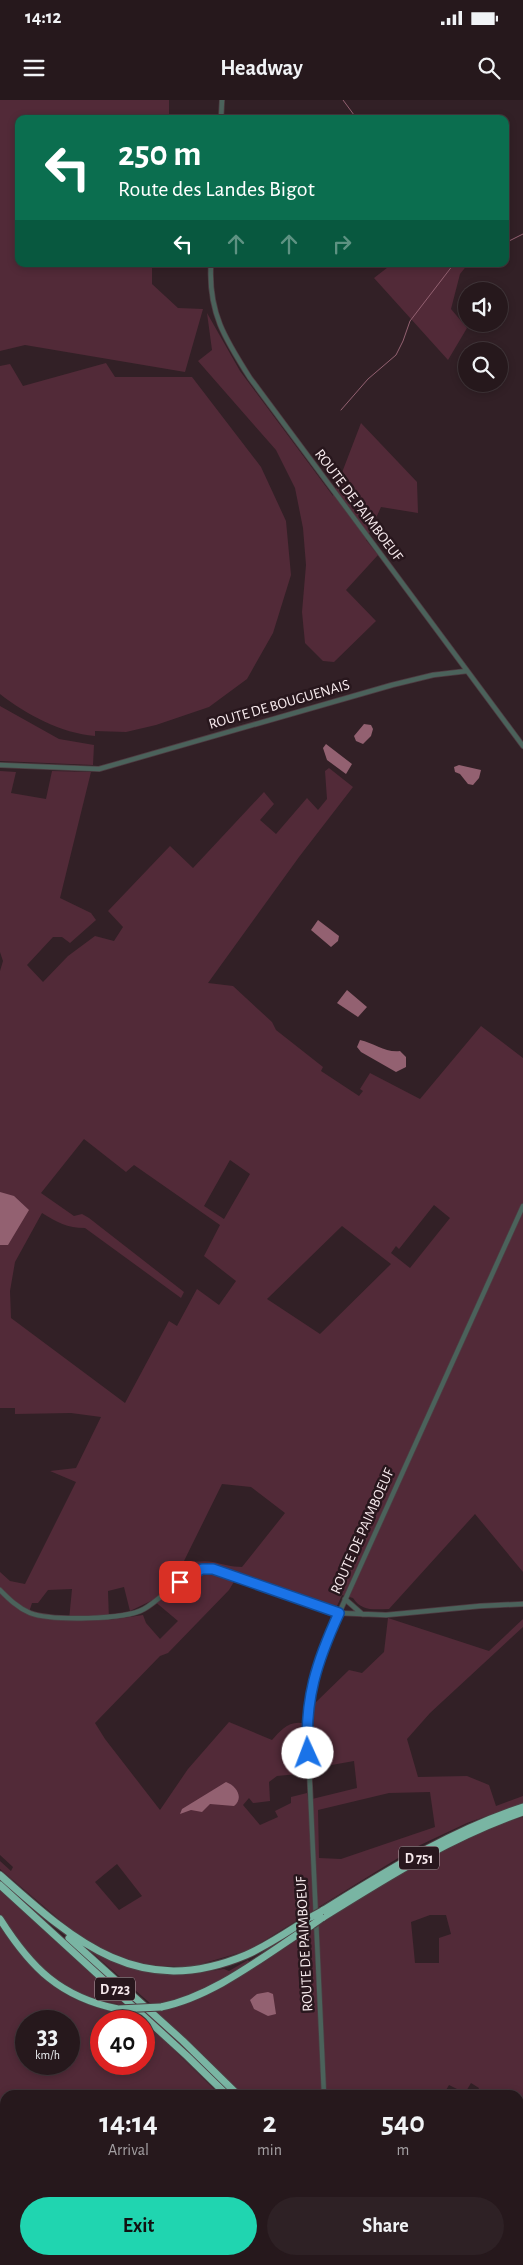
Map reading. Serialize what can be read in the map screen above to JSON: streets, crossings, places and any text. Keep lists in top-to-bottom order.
{
  "streets": {
    "highway": ["D 751", "D 723"],
    "street": ["ROUTE DE PAIMBOEUF", "ROUTE DE BOUGUENAIS"]
  },
  "crossings": [
    ["ROUTE DE PAIMBOEUF", "ROUTE DE BOUGUENAIS"],
    ["D 751", "D 723"]
  ],
  "page": {
    "status": "14:12",
    "header": "Headway",
    "turn": ["250 m", "Route des Landes Bigot"],
    "speed": "33 km/h",
    "limit": "40",
    "eta": [
      "14:14",
      "Arrival",
      "2",
      "min",
      "540",
      "m"
    ],
    "buttons": ["Exit", "Share"]
  }
}
